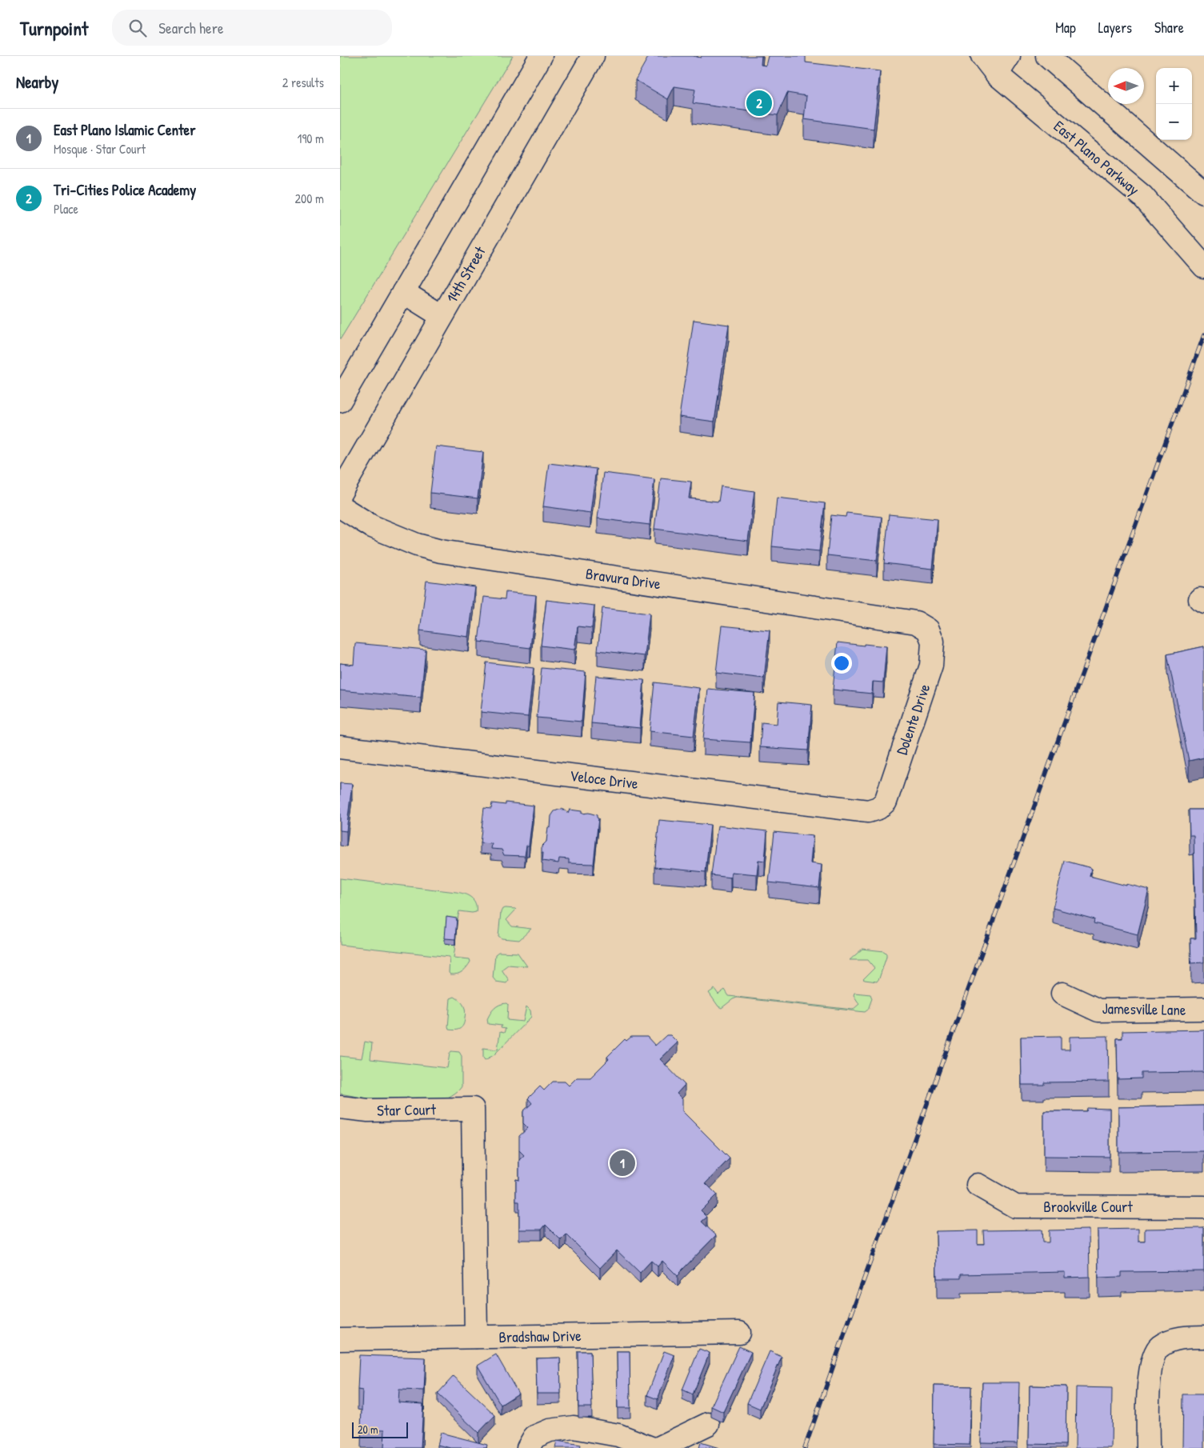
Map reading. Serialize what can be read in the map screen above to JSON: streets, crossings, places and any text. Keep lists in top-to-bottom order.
{
  "streets": {
    "street": [
      "East Plano Parkway",
      "14th Street",
      "Bravura Drive",
      "Dolente Drive",
      "Veloce Drive",
      "Jamesville Lane",
      "Star Court",
      "Brookville Court",
      "Bradshaw Drive"
    ]
  },
  "crossings": [
    ["Bravura Drive", "Dolente Drive"],
    ["Dolente Drive", "Veloce Drive"],
    ["Star Court", "Bradshaw Drive"]
  ],
  "scale_bar": "20 m",
  "north": "left",
  "page": {
    "header": "Turnpoint",
    "search": "Search here",
    "nav": ["Map", "Layers", "Share"],
    "heading": ["Nearby", "2 results"],
    "map_buttons": ["+", "−"],
    "pins": ["2", "1"],
    "list": [
      {
        "mark": "1",
        "name": "East Plano Islamic Center",
        "note": "Mosque · Star Court",
        "value": "190 m"
      },
      {
        "mark": "2",
        "name": "Tri-Cities Police Academy",
        "note": "Place",
        "value": "200 m"
      }
    ],
    "scale": "20 m"
  }
}
